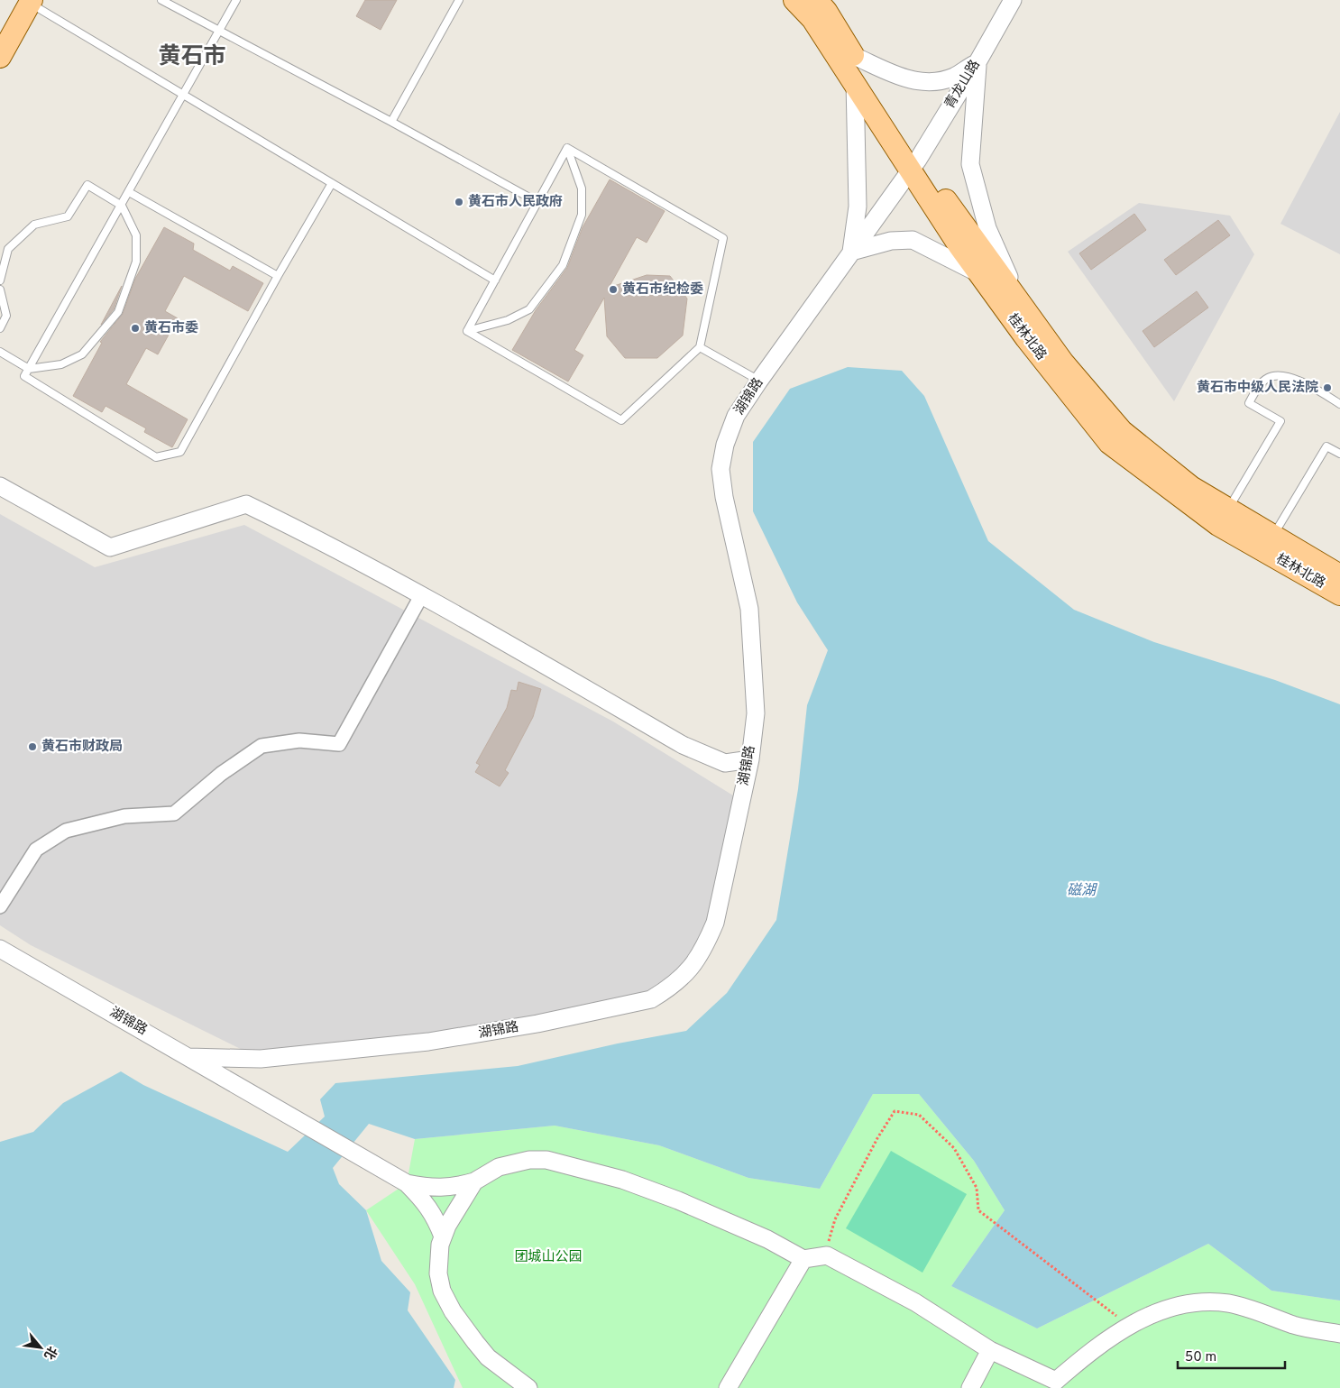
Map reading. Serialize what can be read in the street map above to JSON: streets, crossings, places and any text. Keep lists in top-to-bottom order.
{
  "streets": {
    "main road": ["桂林北路"],
    "street": ["青龙山路", "湖锦路"]
  },
  "crossings": [
    ["青龙山路", "桂林北路"],
    ["青龙山路", "湖锦路"],
    ["桂林北路", "湖锦路"]
  ],
  "districts": ["黄石市"],
  "water": ["磁湖"],
  "parks": ["团城山公园"],
  "places": [
    "黄石市人民政府",
    "黄石市纪检委",
    "黄石市委",
    "黄石市中级人民法院",
    "黄石市财政局"
  ],
  "scale_bar": "50 m",
  "north": "bottom right"
}
